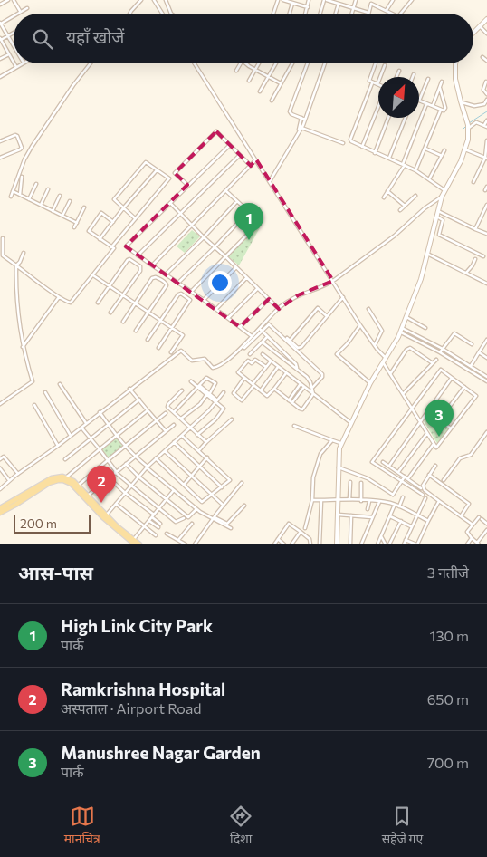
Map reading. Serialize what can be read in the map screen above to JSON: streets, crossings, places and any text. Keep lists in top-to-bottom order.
{
  "scale_bar": "200 m",
  "north": "top right",
  "page": {
    "search": "यहाँ खोजें",
    "pins": ["1", "3", "2"],
    "scale": "200 m",
    "heading": ["आस-पास", "3 नतीजे"],
    "list": [
      {
        "mark": "1",
        "name": "High Link City Park",
        "note": "पार्क",
        "value": "130 m"
      },
      {
        "mark": "2",
        "name": "Ramkrishna Hospital",
        "note": "अस्पताल · Airport Road",
        "value": "650 m"
      },
      {
        "mark": "3",
        "name": "Manushree Nagar Garden",
        "note": "पार्क",
        "value": "700 m"
      }
    ],
    "nav": ["मानचित्र", "दिशा", "सहेजे गए"]
  }
}
